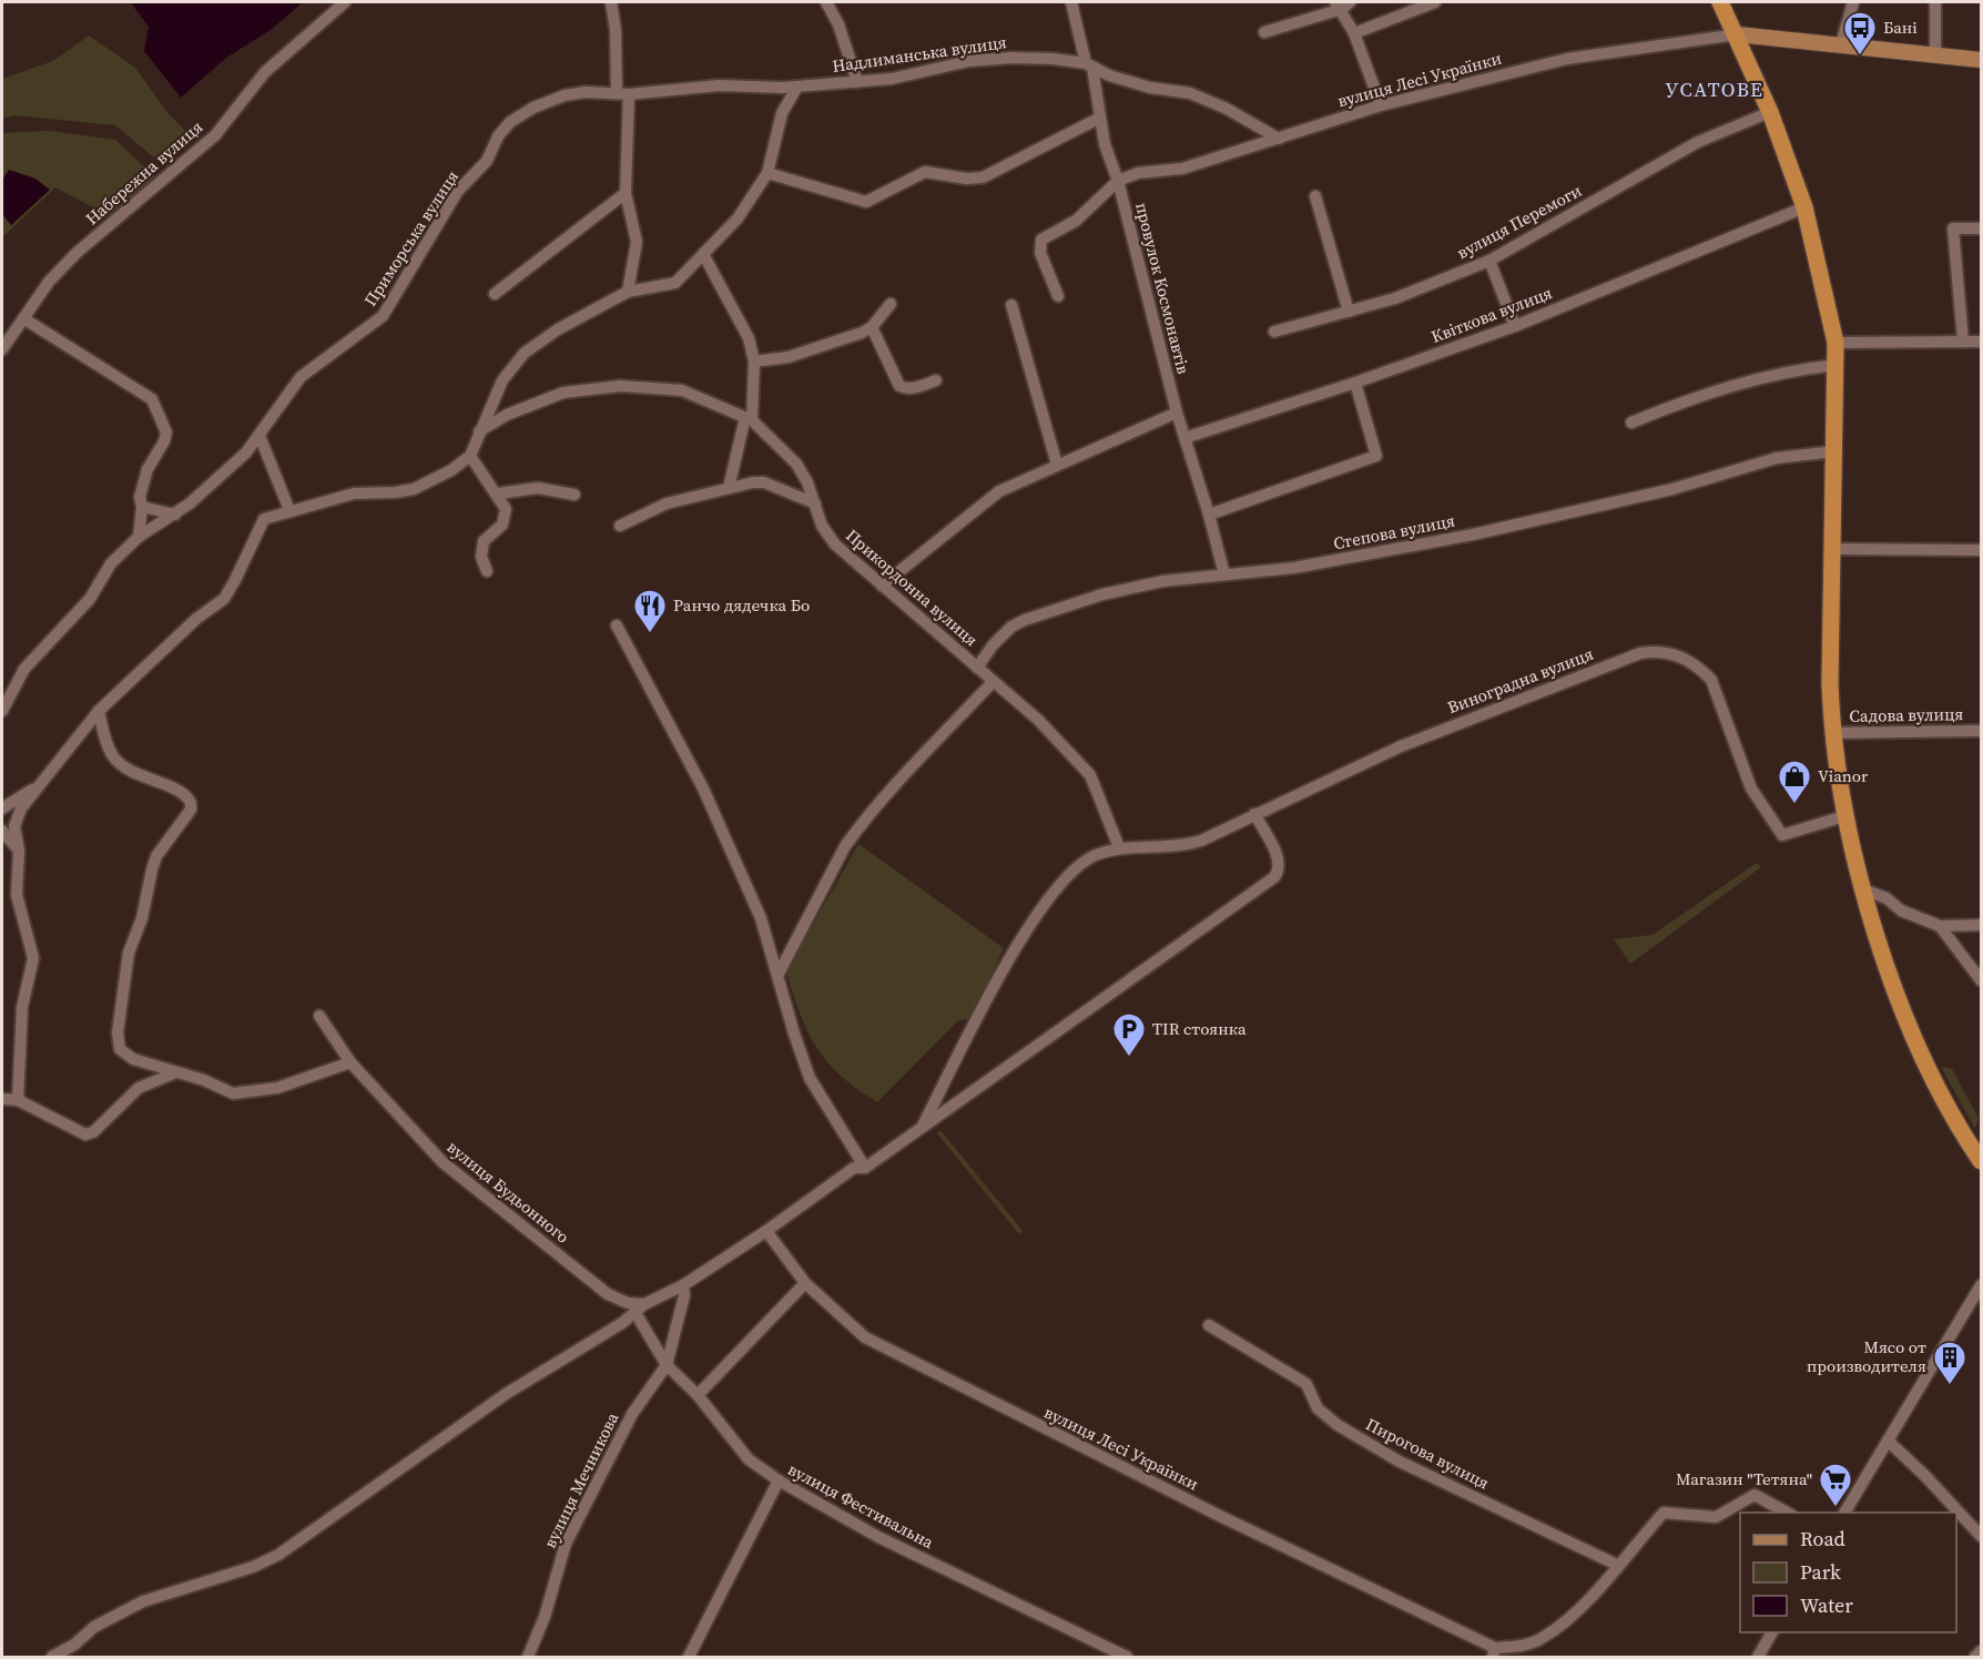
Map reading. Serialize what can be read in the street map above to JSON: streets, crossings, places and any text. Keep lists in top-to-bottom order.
{
  "streets": {
    "street": [
      "Надлиманська вулиця",
      "вулиця Лесі Українки",
      "Набережна вулиця",
      "вулиця Перемоги",
      "Приморська вулиця",
      "провулок Космонавтів",
      "Квіткова вулиця",
      "Степова вулиця",
      "Прикордонна вулиця",
      "Виноградна вулиця",
      "Садова вулиця",
      "вулиця Будьонного",
      "Пирогова вулиця",
      "вулиця Мечникова",
      "вулиця Фестивальна"
    ]
  },
  "crossings": [
    ["Надлиманська вулиця", "вулиця Лесі Українки"],
    ["Надлиманська вулиця", "Приморська вулиця"],
    ["Надлиманська вулиця", "провулок Космонавтів"],
    ["вулиця Лесі Українки", "провулок Космонавтів"],
    ["провулок Космонавтів", "Квіткова вулиця"],
    ["провулок Космонавтів", "Степова вулиця"],
    ["Степова вулиця", "Прикордонна вулиця"],
    ["Прикордонна вулиця", "Виноградна вулиця"],
    ["вулиця Будьонного", "вулиця Фестивальна"],
    ["вулиця Мечникова", "вулиця Фестивальна"]
  ],
  "districts": ["УСАТОВЕ"],
  "places": {
    "bus stop": ["Бані"],
    "restaurant": ["Ранчо дядечка Бо"],
    "shop": ["Vianor"],
    "parking": ["TIR стоянка"],
    "building": ["Мясо от производителя"],
    "supermarket": ["Магазин \"Тетяна\""]
  },
  "legend": ["Road", "Park", "Water"]
}
